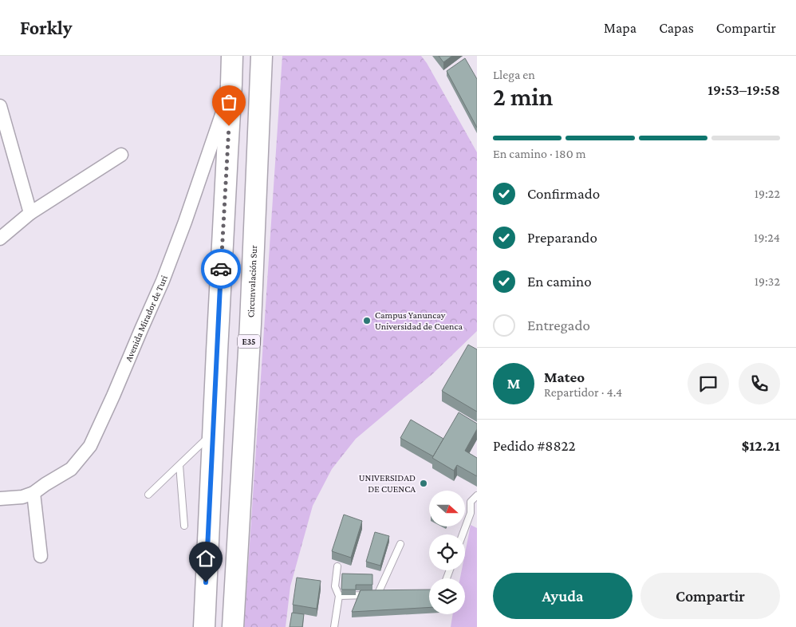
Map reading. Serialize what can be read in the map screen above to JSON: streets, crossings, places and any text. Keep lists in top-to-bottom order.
{
  "streets": {
    "highway": ["Circunvalación Sur", "E35"],
    "street": ["Avenida Mirador de Turi"]
  },
  "places": ["Campus Yanuncay Universidad de Cuenca", "UNIVERSIDAD DE CUENCA"],
  "north": "right",
  "page": {
    "header": "Forkly",
    "nav": ["Mapa", "Capas", "Compartir"],
    "heading": ["2 min", "Llega en", "19:53–19:58"],
    "panel": [
      "Mateo",
      "Repartidor · 4.4",
      "Pedido #8822",
      "$12.21"
    ],
    "bar": "En camino · 180 m",
    "list": [
      ["Confirmado", "19:22"],
      ["Preparando", "19:24"],
      ["En camino", "19:32"],
      "Entregado"
    ],
    "round": "M",
    "buttons": ["Ayuda", "Compartir"]
  }
}
